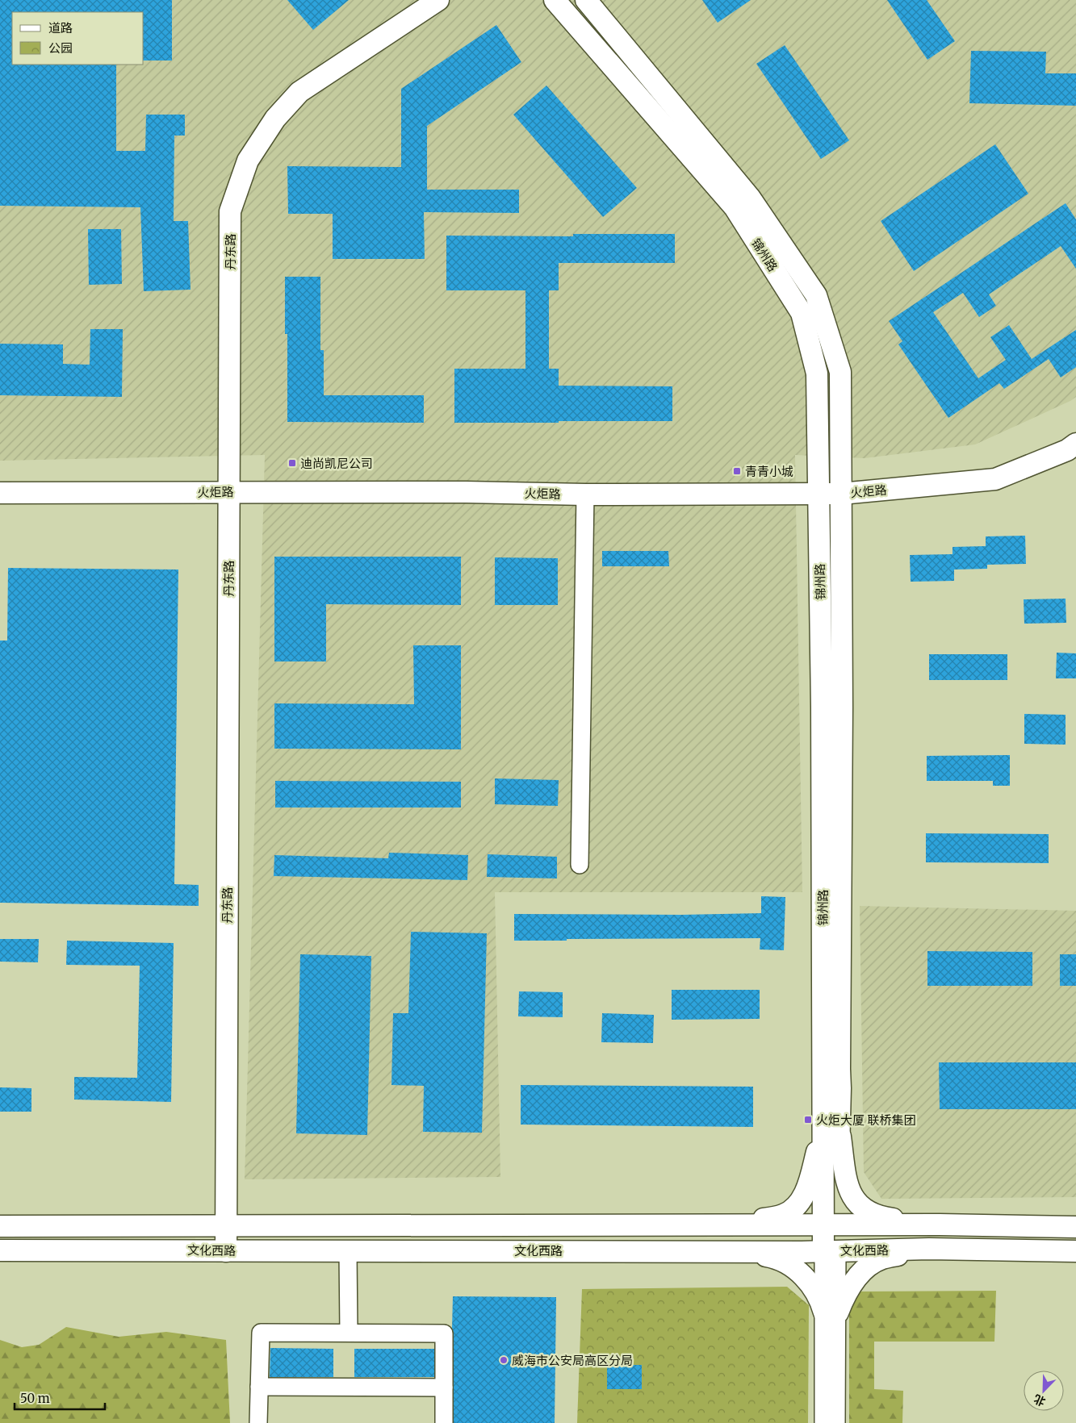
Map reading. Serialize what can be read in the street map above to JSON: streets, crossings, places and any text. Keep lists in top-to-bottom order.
{
  "streets": {
    "main road": [
      "丹东路",
      "锦州路",
      "火炬路",
      "文化西路"
    ]
  },
  "crossings": [
    ["丹东路", "火炬路"],
    ["丹东路", "文化西路"],
    ["锦州路", "火炬路"],
    ["锦州路", "文化西路"]
  ],
  "places": {
    "transit": ["迪尚凯尼公司", "青青小城", "火炬大厦 联桥集团"],
    "other": ["威海市公安局高区分局"]
  },
  "legend": ["道路", "公园"],
  "scale_bar": "50 m",
  "north": "bottom left"
}
